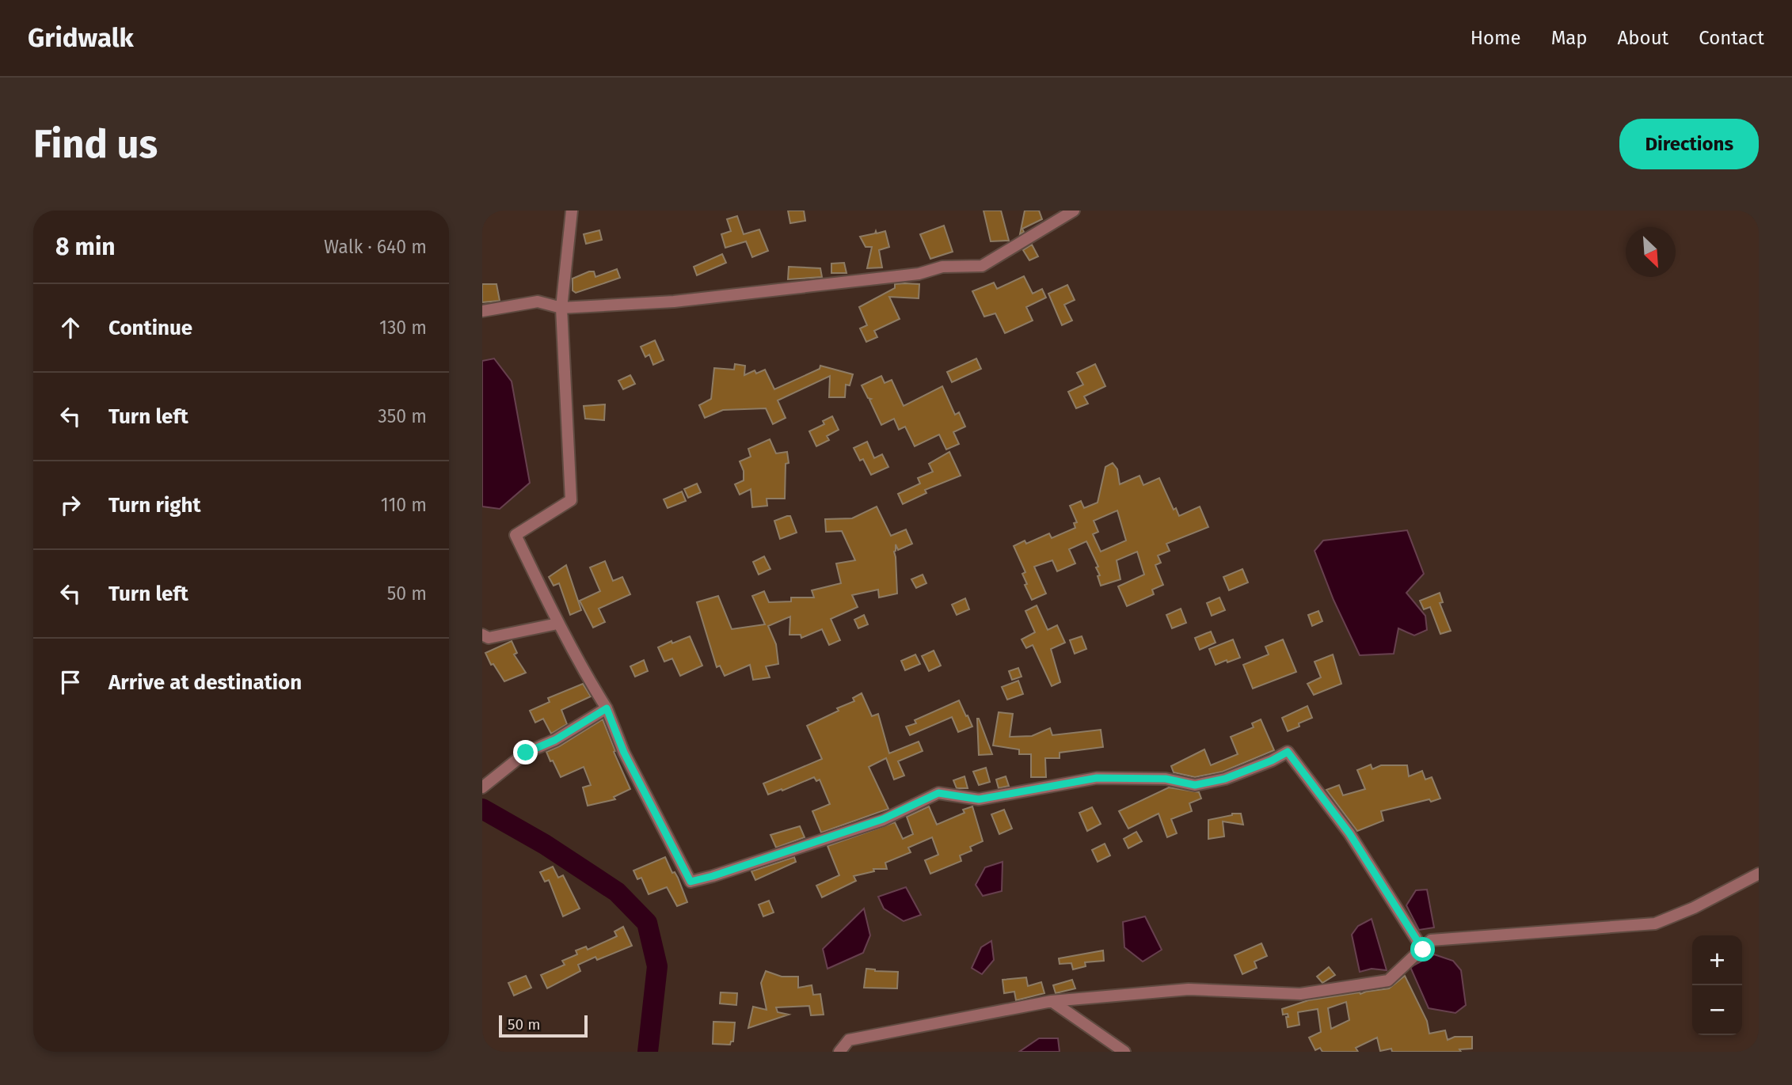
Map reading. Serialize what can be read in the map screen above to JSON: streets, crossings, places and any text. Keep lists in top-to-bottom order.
{
  "scale_bar": "50 m",
  "north": "bottom right",
  "page": {
    "header": "Gridwalk",
    "nav": [
      "Home",
      "Map",
      "About",
      "Contact"
    ],
    "buttons": "Directions",
    "title": "Find us",
    "heading": ["8 min", "Walk · 640 m"],
    "list": [
      ["Continue", "130 m"],
      ["Turn left", "350 m"],
      ["Turn right", "110 m"],
      ["Turn left", "50 m"],
      "Arrive at destination"
    ],
    "map_buttons": ["+", "−"],
    "scale": "50 m"
  }
}
